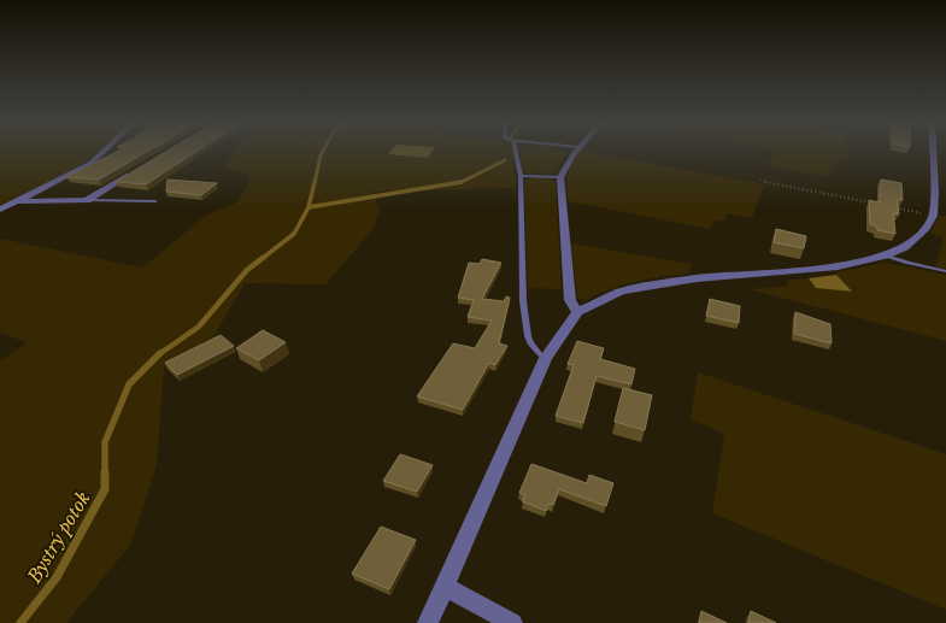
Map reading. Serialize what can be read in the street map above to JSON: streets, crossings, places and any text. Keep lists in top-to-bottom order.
{
  "water": ["Bystrý potok"]
}
